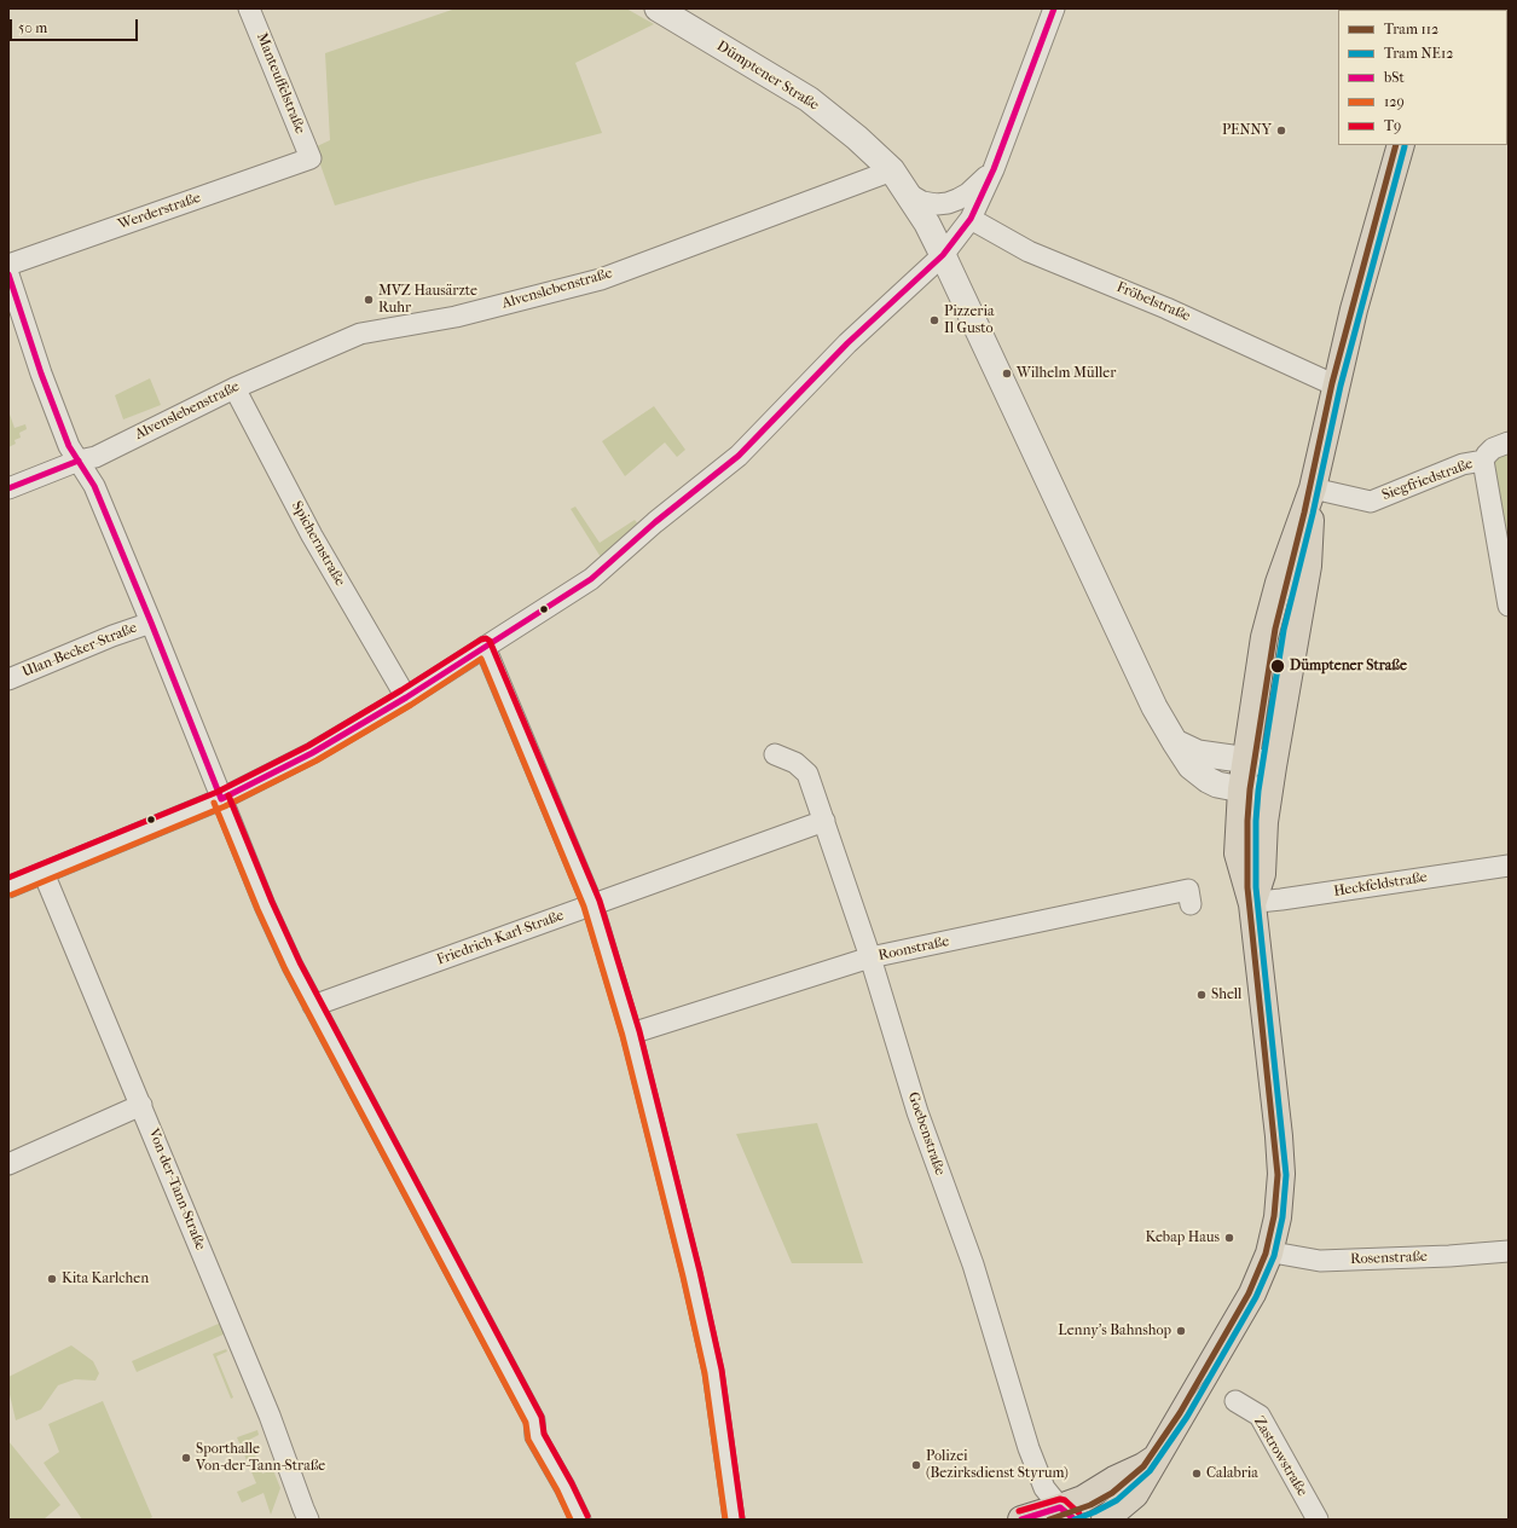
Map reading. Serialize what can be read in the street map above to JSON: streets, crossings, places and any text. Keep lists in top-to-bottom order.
{
  "streets": {
    "street": [
      "Dümptener Straße",
      "Manteuffelstraße",
      "Werderstraße",
      "Alvenslebenstraße",
      "Fröbelstraße",
      "Siegfriedstraße",
      "Spichernstraße",
      "Ulan-Becker-Straße",
      "Heckfeldstraße",
      "Friedrich-Karl-Straße",
      "Roonstraße",
      "Goebenstraße",
      "Von-der-Tann-Straße",
      "Rosenstraße",
      "Zastrowstraße"
    ]
  },
  "crossings": [
    ["Dümptener Straße", "Alvenslebenstraße"],
    ["Manteuffelstraße", "Werderstraße"],
    ["Alvenslebenstraße", "Spichernstraße"],
    ["Friedrich-Karl-Straße", "Goebenstraße"],
    ["Roonstraße", "Goebenstraße"]
  ],
  "places": [
    "PENNY",
    "MVZ Hausärzte Ruhr",
    "Pizzeria Il Gusto",
    "Wilhelm Müller",
    "Dümptener Straße",
    "Shell",
    "Kebap Haus",
    "Kita Karlchen",
    "Lenny's Bahnshop",
    "Sporthalle Von-der-Tann-Straße",
    "Polizei (Bezirksdienst Styrum)",
    "Calabria"
  ],
  "lines": [
    "transit line bSt",
    "tram line 112",
    "tram line NE12",
    "transit line T9",
    "transit line 129"
  ],
  "legend": [
    "Tram 112",
    "Tram NE12",
    "bSt",
    "129",
    "T9"
  ],
  "scale_bar": "50 m"
}
